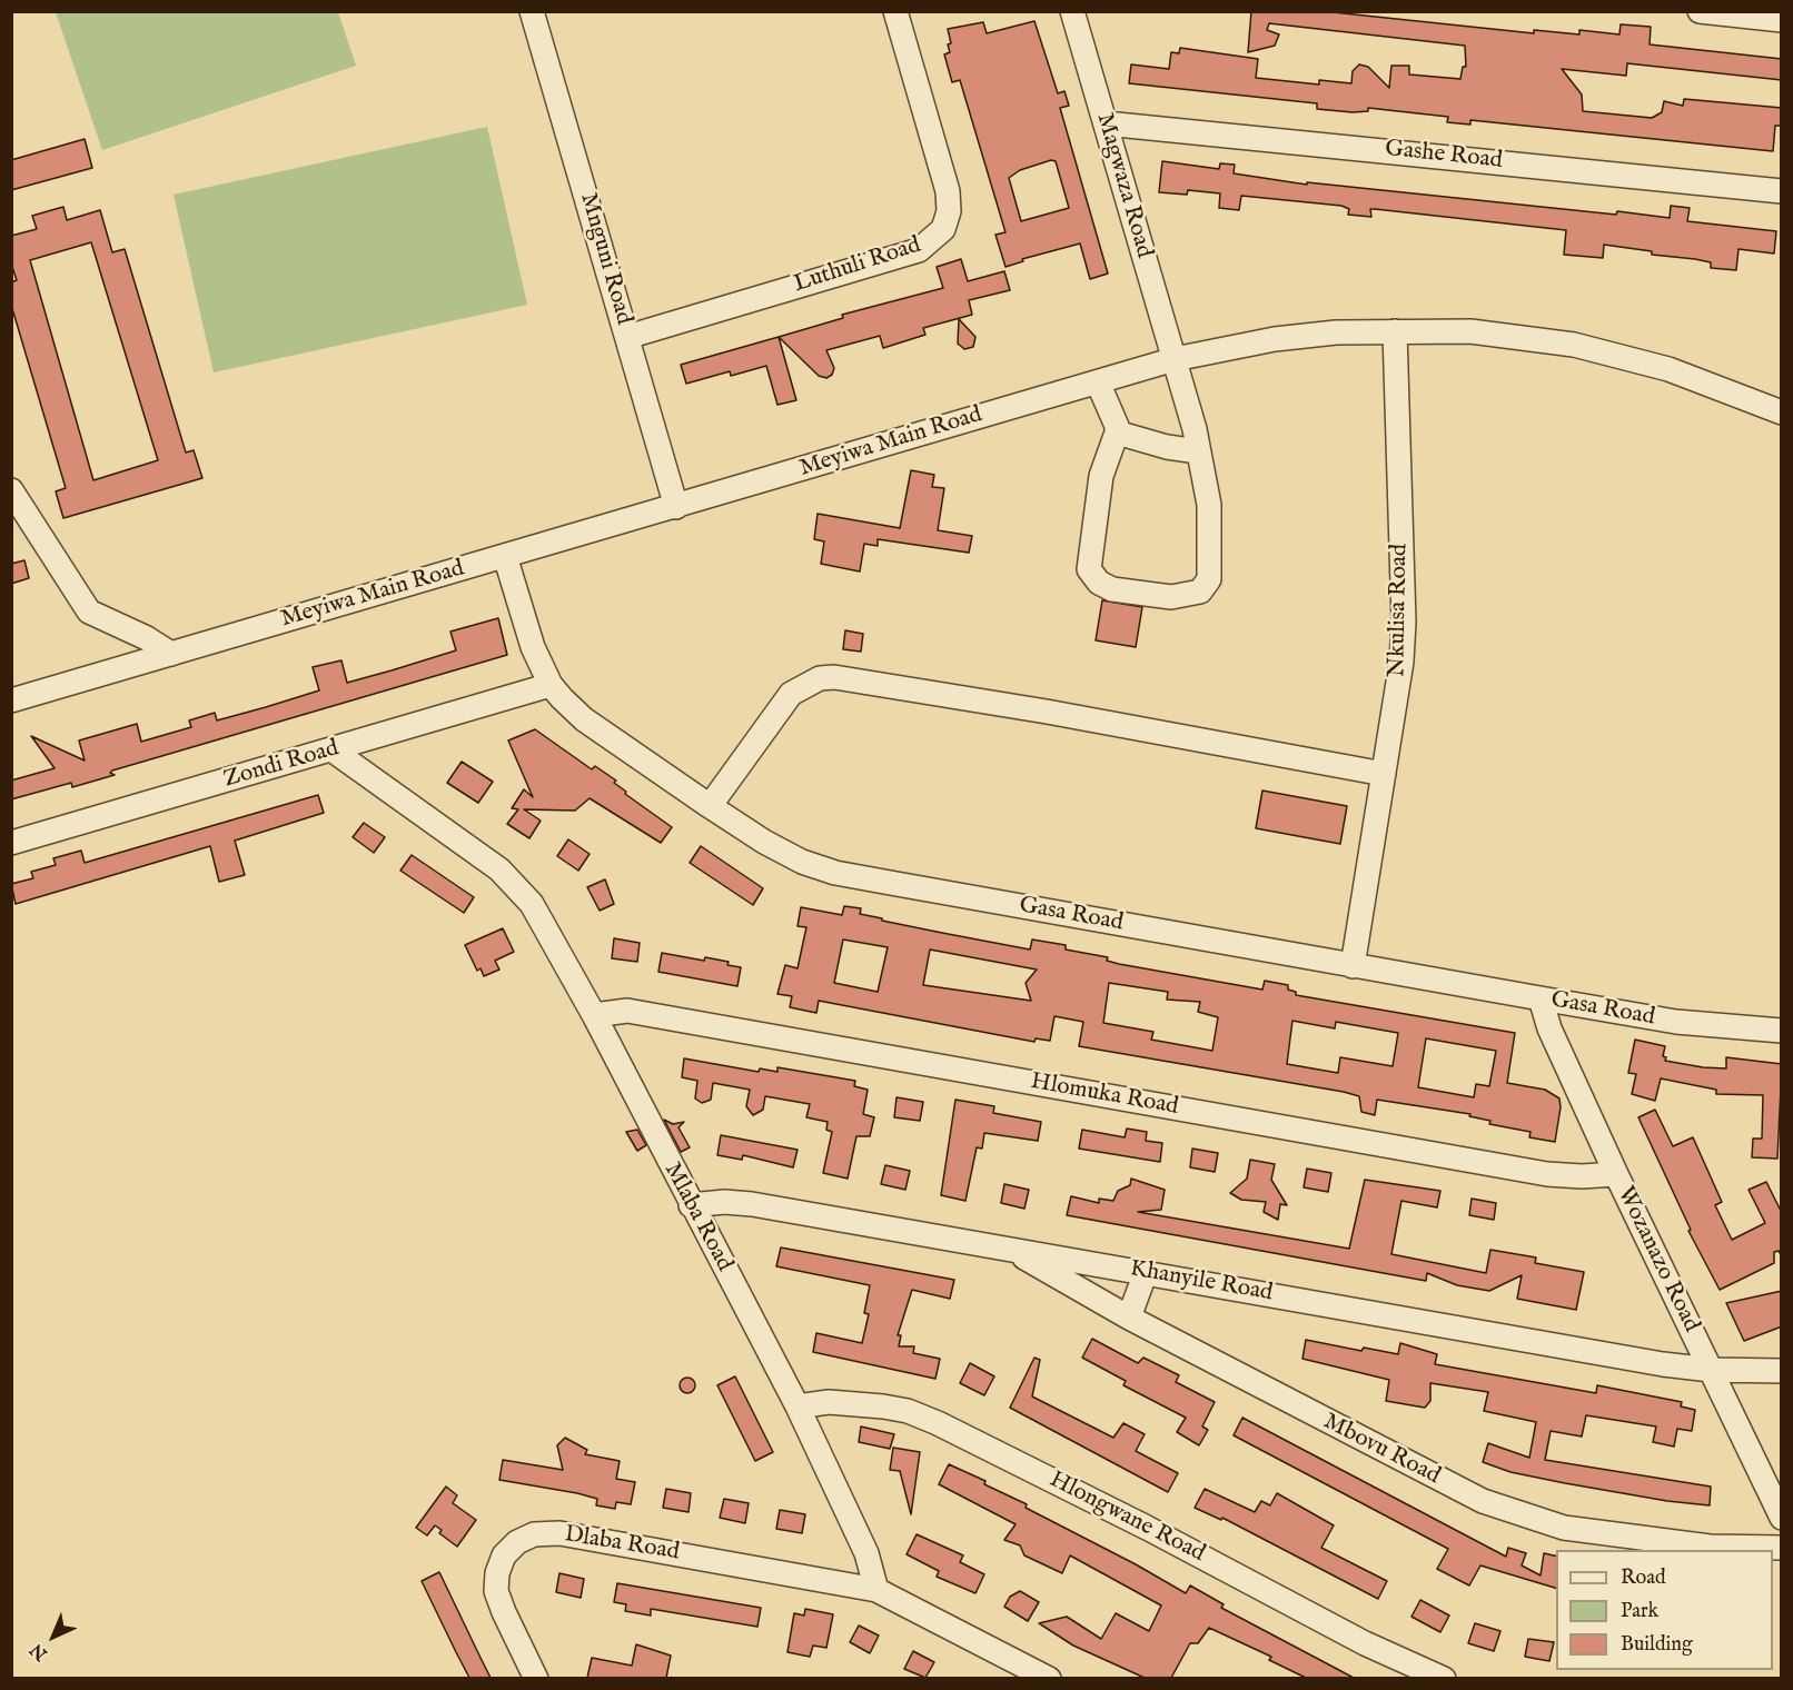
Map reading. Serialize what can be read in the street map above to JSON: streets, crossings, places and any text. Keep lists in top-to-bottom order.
{
  "streets": {
    "street": [
      "Gashe Road",
      "Magwaza Road",
      "Mnguni Road",
      "Luthuli Road",
      "Meyiwa Main Road",
      "Nkulisa Road",
      "Zondi Road",
      "Gasa Road",
      "Hlomuka Road",
      "Mlaba Road",
      "Wozanazo Road",
      "Khanyile Road",
      "Mbovu Road",
      "Hlongwane Road",
      "Dlaba Road"
    ]
  },
  "crossings": [
    ["Gashe Road", "Magwaza Road"],
    ["Magwaza Road", "Meyiwa Main Road"],
    ["Mnguni Road", "Luthuli Road"],
    ["Mnguni Road", "Meyiwa Main Road"],
    ["Meyiwa Main Road", "Nkulisa Road"],
    ["Meyiwa Main Road", "Gasa Road"],
    ["Nkulisa Road", "Gasa Road"],
    ["Zondi Road", "Gasa Road"],
    ["Zondi Road", "Mlaba Road"],
    ["Gasa Road", "Wozanazo Road"],
    ["Hlomuka Road", "Mlaba Road"],
    ["Hlomuka Road", "Wozanazo Road"],
    ["Mlaba Road", "Khanyile Road"],
    ["Mlaba Road", "Hlongwane Road"],
    ["Mlaba Road", "Dlaba Road"],
    ["Wozanazo Road", "Khanyile Road"],
    ["Khanyile Road", "Mbovu Road"]
  ],
  "legend": ["Road", "Park", "Building"],
  "north": "bottom left"
}
